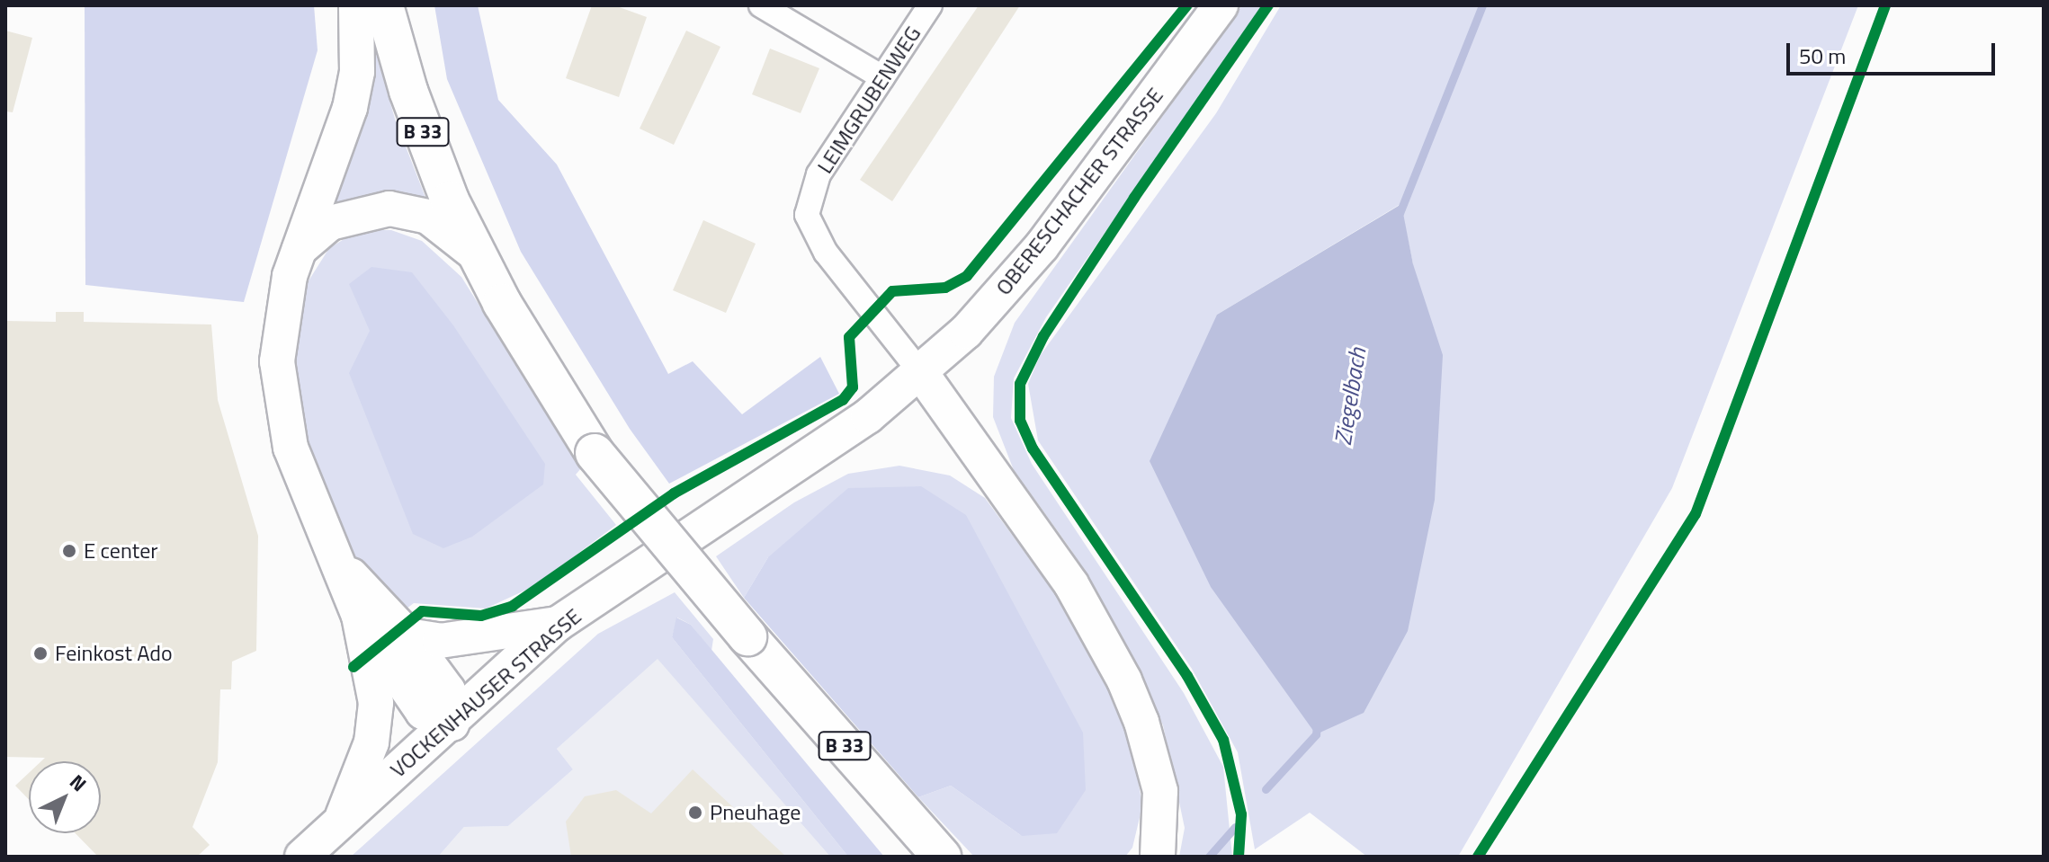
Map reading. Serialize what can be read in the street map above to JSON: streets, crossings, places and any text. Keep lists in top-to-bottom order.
{
  "streets": {
    "main road": ["B 33", "OBERESCHACHER STRASSE", "VOCKENHAUSER STRASSE"],
    "street": ["LEIMGRUBENWEG"]
  },
  "crossings": [
    ["LEIMGRUBENWEG", "OBERESCHACHER STRASSE"],
    ["OBERESCHACHER STRASSE", "VOCKENHAUSER STRASSE"]
  ],
  "water": ["Ziegelbach"],
  "places": ["E center", "Feinkost Ado", "Pneuhage"],
  "scale_bar": "50 m",
  "north": "top right"
}
